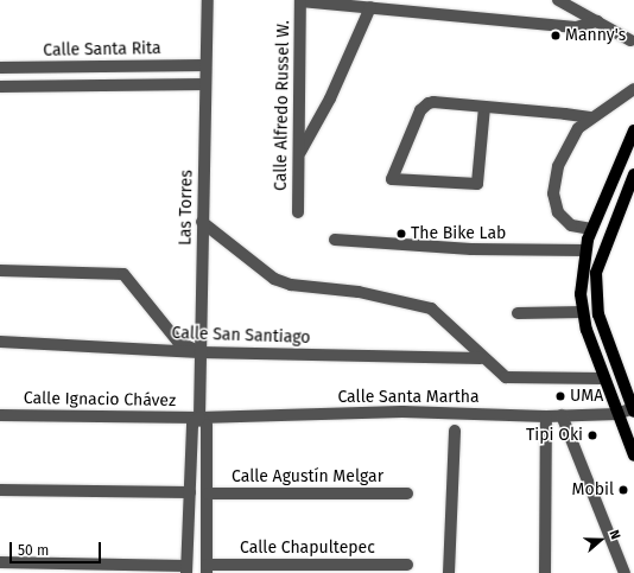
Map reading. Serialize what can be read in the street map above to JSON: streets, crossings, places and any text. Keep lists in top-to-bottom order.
{
  "streets": {
    "street": [
      "Calle Santa Rita",
      "Calle Alfredo Russel W.",
      "Las Torres",
      "Calle San Santiago",
      "Calle Santa Martha",
      "Calle Ignacio Chávez",
      "Calle Agustín Melgar",
      "Calle Chapultepec"
    ]
  },
  "crossings": [
    ["Calle Santa Rita", "Las Torres"],
    ["Las Torres", "Calle San Santiago"],
    ["Las Torres", "Calle Santa Martha"],
    ["Las Torres", "Calle Ignacio Chávez"],
    ["Calle Santa Martha", "Calle Ignacio Chávez"]
  ],
  "places": [
    "Manny's",
    "The Bike Lab",
    "UMA",
    "Tipi Oki",
    "Mobil"
  ],
  "scale_bar": "50 m",
  "north": "right"
}
